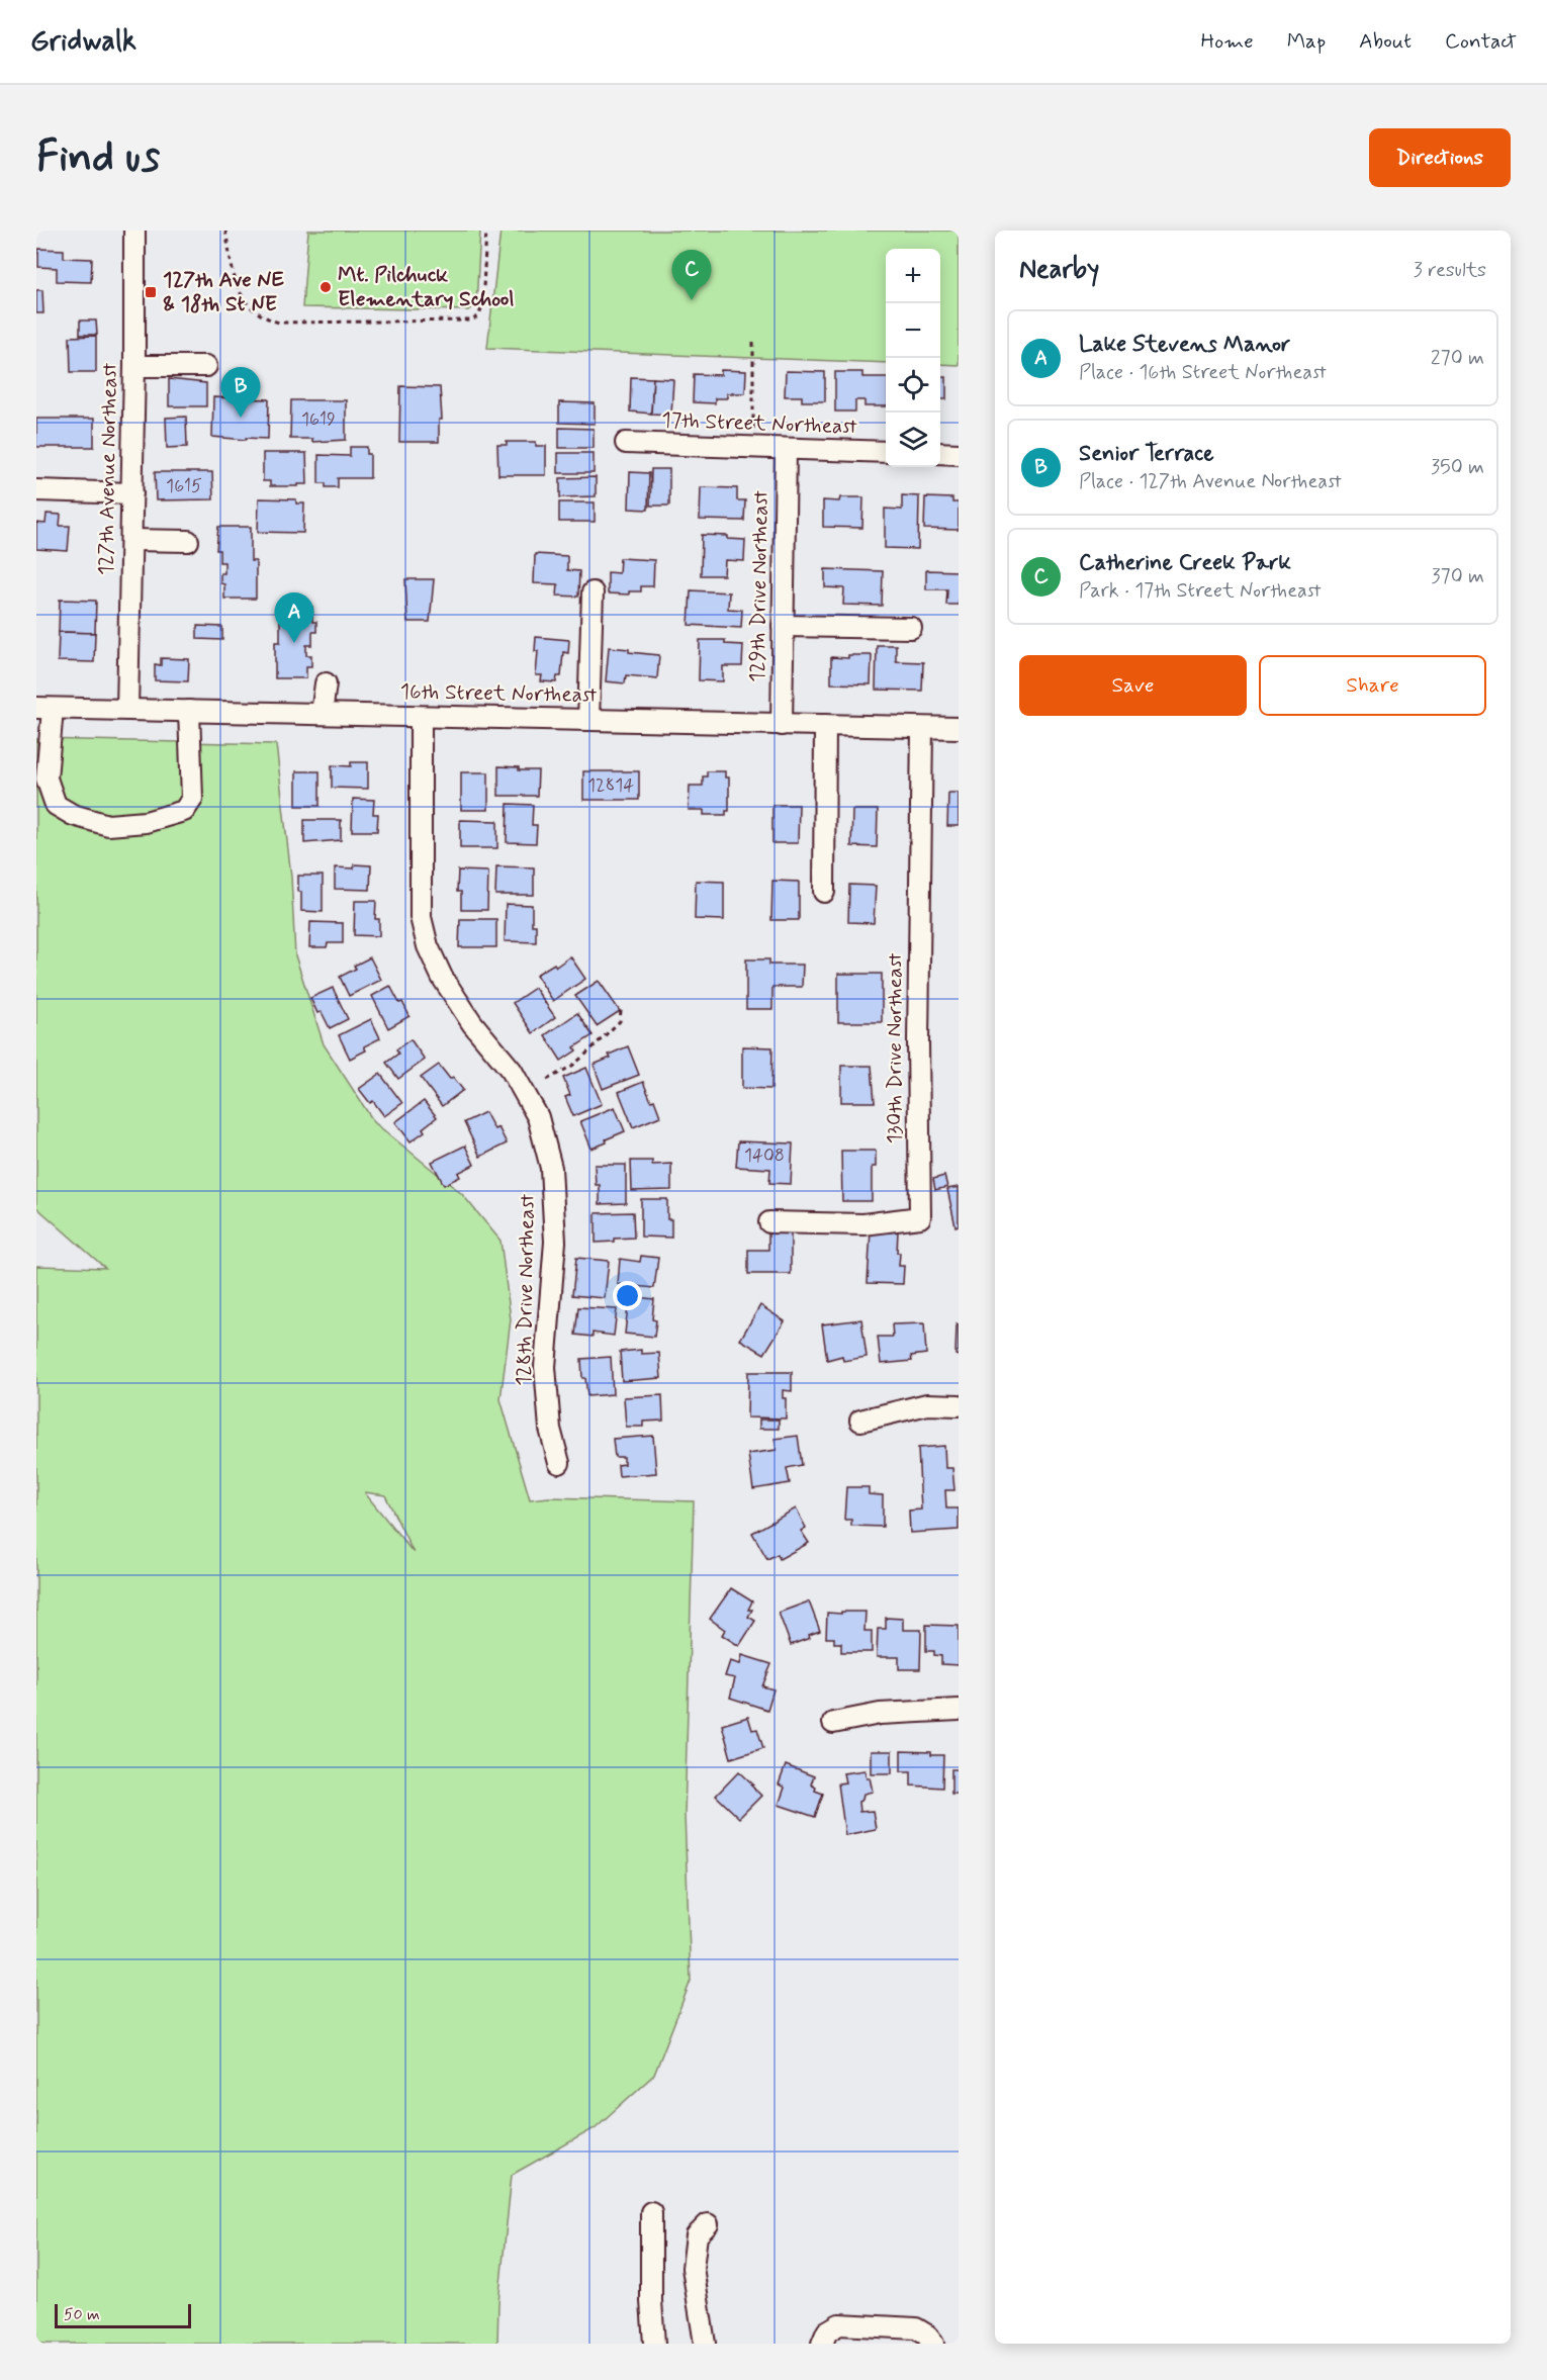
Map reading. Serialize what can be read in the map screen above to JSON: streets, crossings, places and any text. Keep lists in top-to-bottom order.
{
  "streets": {
    "street": [
      "17th Street Northeast",
      "127th Avenue Northeast",
      "129th Drive Northeast",
      "16th Street Northeast",
      "130th Drive Northeast",
      "128th Drive Northeast"
    ]
  },
  "crossings": [
    ["17th Street Northeast", "129th Drive Northeast"],
    ["127th Avenue Northeast", "16th Street Northeast"],
    ["129th Drive Northeast", "16th Street Northeast"],
    ["16th Street Northeast", "130th Drive Northeast"],
    ["16th Street Northeast", "128th Drive Northeast"]
  ],
  "places": {
    "other": ["Mt. Pilchuck Elementary School"],
    "transit": ["127th Ave NE & 18th St NE"]
  },
  "house_numbers": [
    "1619",
    "1615",
    "12814",
    "1408"
  ],
  "scale_bar": "50 m",
  "page": {
    "header": "Gridwalk",
    "nav": [
      "Home",
      "Map",
      "About",
      "Contact"
    ],
    "buttons": [
      "Directions",
      ["Save", "Share"]
    ],
    "title": "Find us",
    "heading": ["Nearby", "3 results"],
    "map_buttons": ["+", "−"],
    "pins": ["C", "B", "A"],
    "list": [
      {
        "mark": "A",
        "name": "Lake Stevens Manor",
        "note": "Place · 16th Street Northeast",
        "value": "270 m"
      },
      {
        "mark": "B",
        "name": "Senior Terrace",
        "note": "Place · 127th Avenue Northeast",
        "value": "350 m"
      },
      {
        "mark": "C",
        "name": "Catherine Creek Park",
        "note": "Park · 17th Street Northeast",
        "value": "370 m"
      }
    ],
    "scale": "50 m"
  }
}
